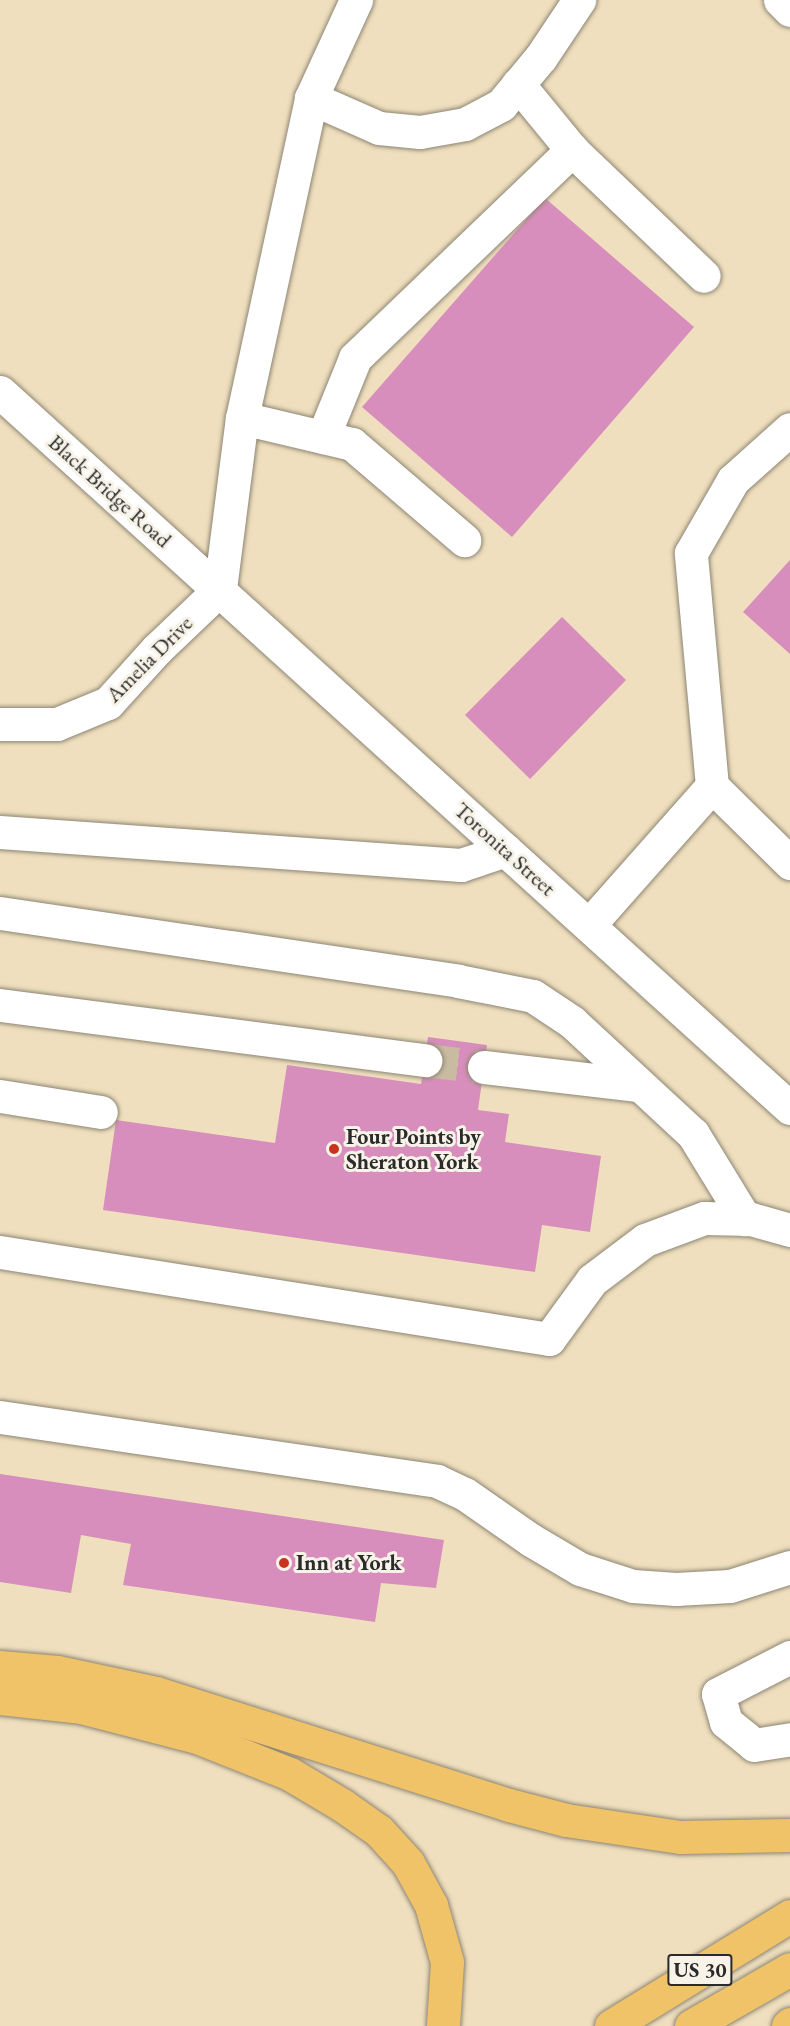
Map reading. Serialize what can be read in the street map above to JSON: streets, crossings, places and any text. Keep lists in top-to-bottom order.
{
  "streets": {
    "highway": ["US 30"],
    "street": ["Black Bridge Road", "Amelia Drive", "Toronita Street"]
  },
  "crossings": [
    ["Black Bridge Road", "Amelia Drive"],
    ["Black Bridge Road", "Toronita Street"],
    ["Amelia Drive", "Toronita Street"]
  ],
  "places": ["Four Points by Sheraton York", "Inn at York"]
}
